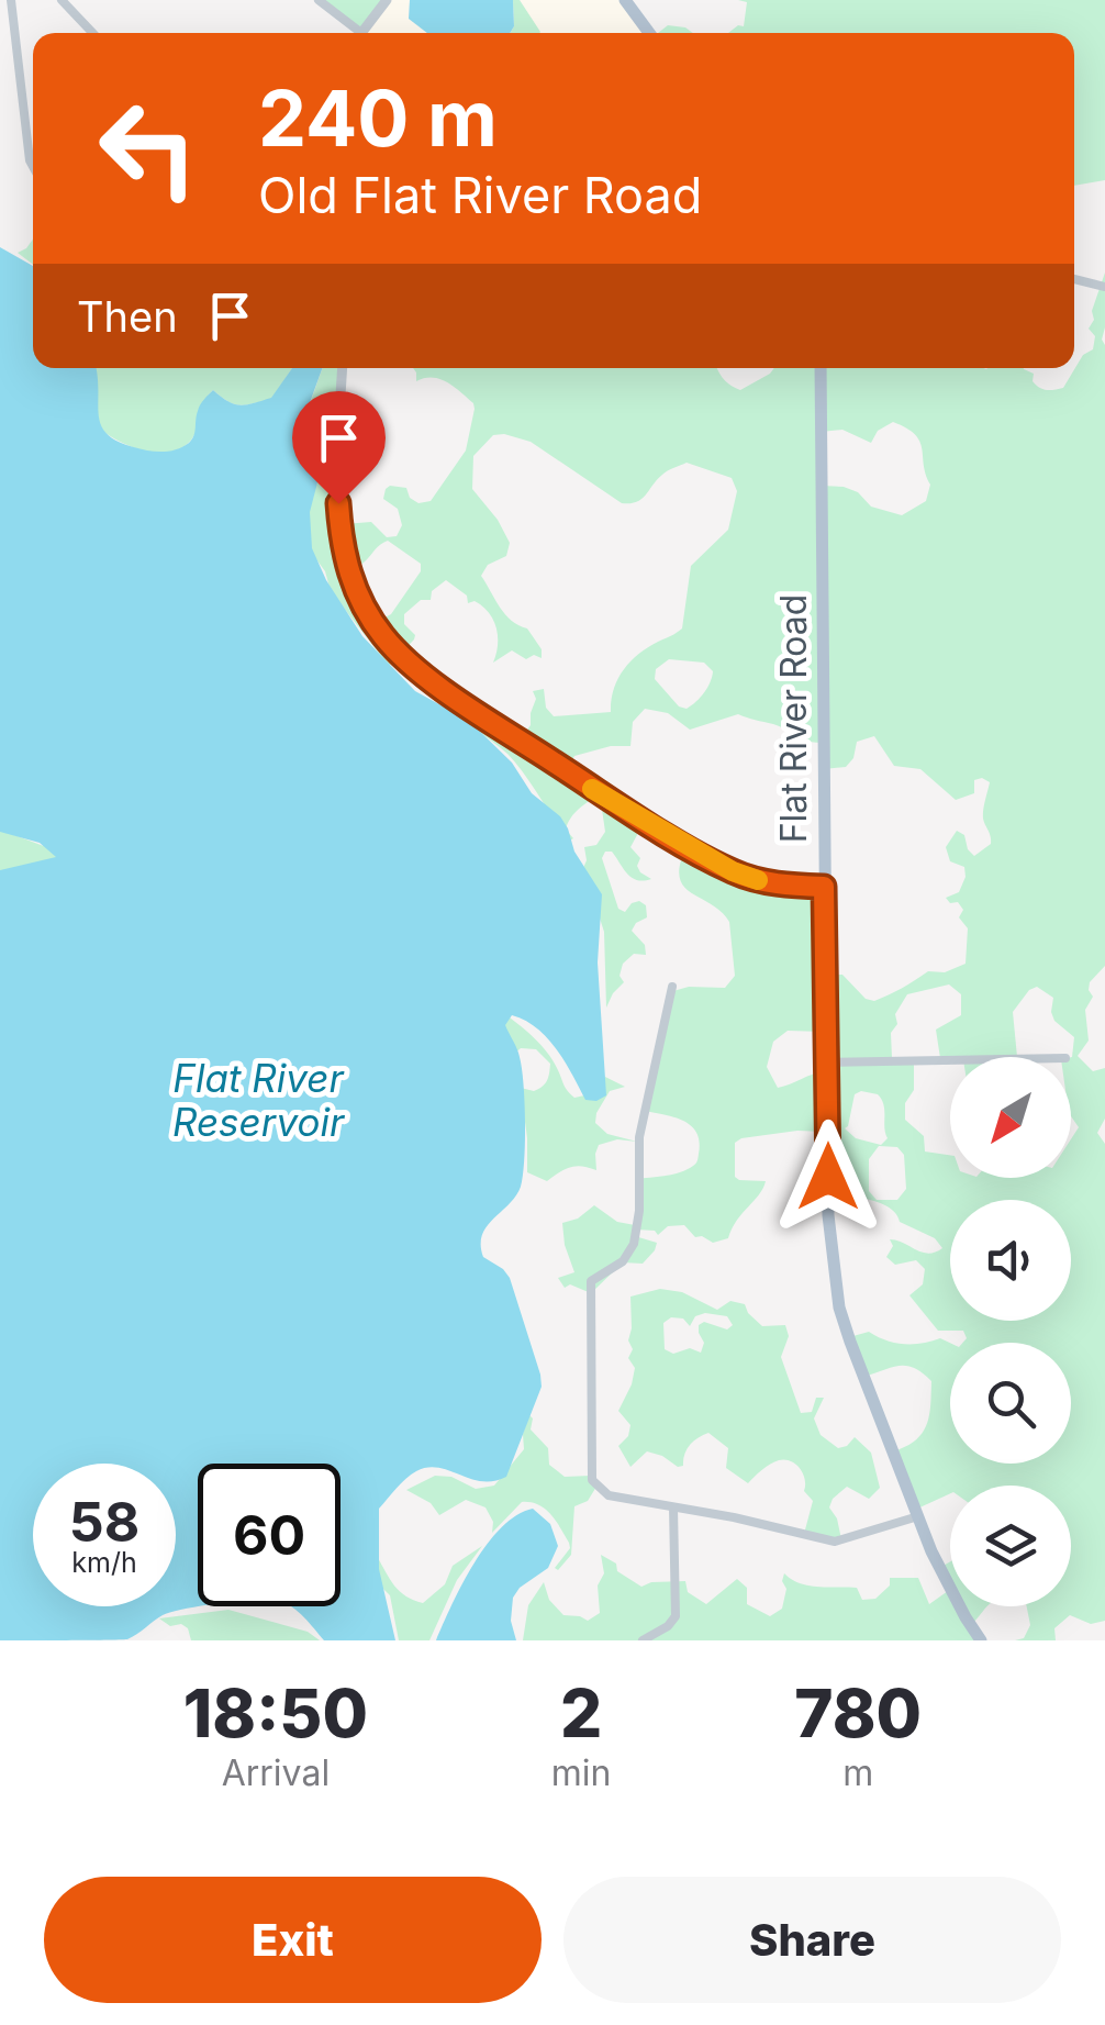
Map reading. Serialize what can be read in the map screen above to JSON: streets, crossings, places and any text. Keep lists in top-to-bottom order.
{
  "streets": {
    "main road": ["Flat River Road"]
  },
  "water": ["Flat River Reservoir"],
  "north": "bottom left",
  "page": {
    "turn": ["240 m", "Old Flat River Road"],
    "then": "Then",
    "speed": "58 km/h",
    "limit": "60",
    "eta": [
      "18:50",
      "Arrival",
      "2",
      "min",
      "780",
      "m"
    ],
    "buttons": ["Exit", "Share"]
  }
}
